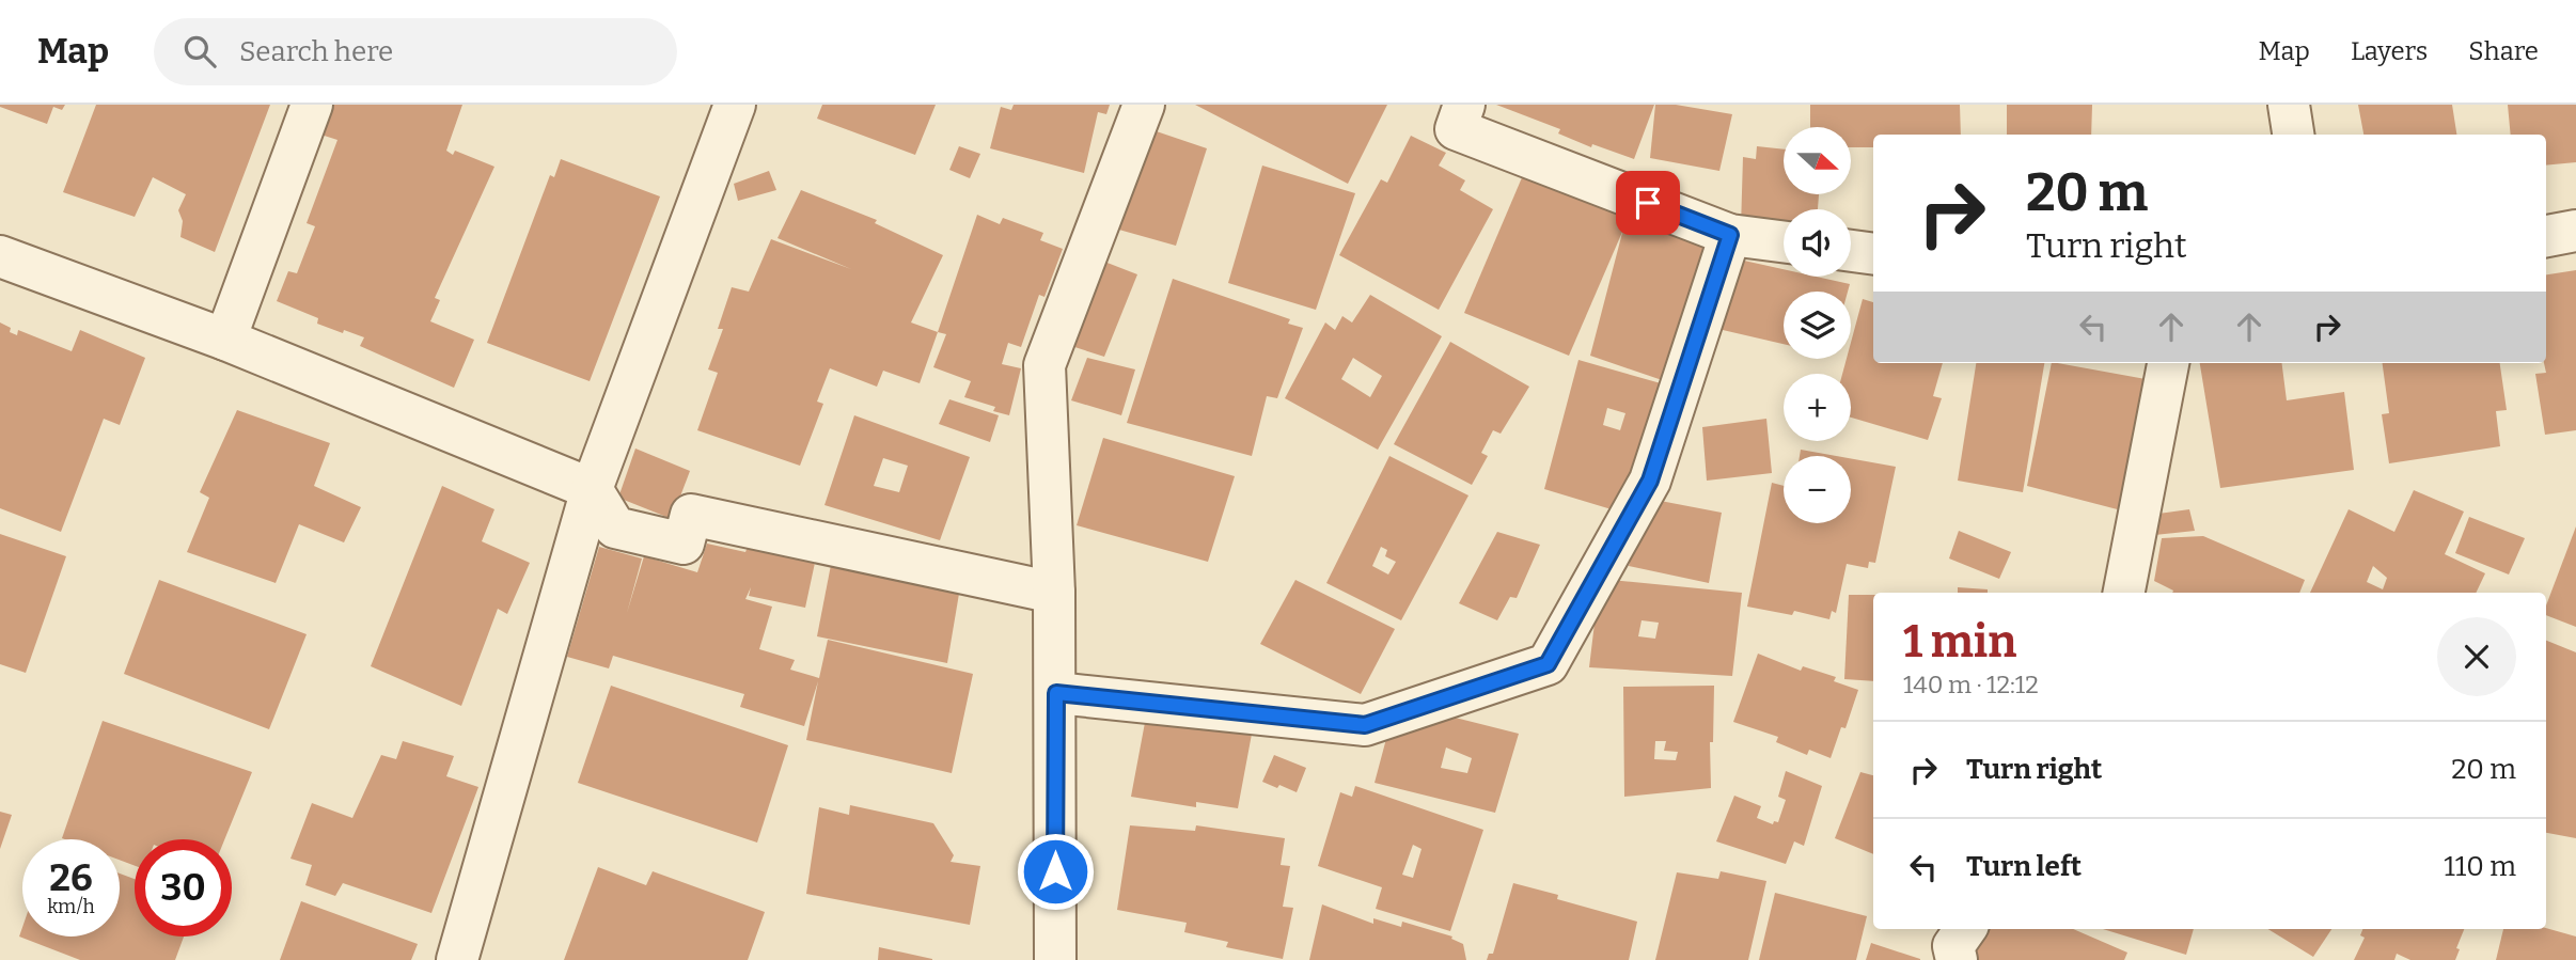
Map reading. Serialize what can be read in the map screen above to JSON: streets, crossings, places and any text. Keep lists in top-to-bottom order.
{
  "north": "right",
  "page": {
    "header": "Map",
    "search": "Search here",
    "nav": ["Map", "Layers", "Share"],
    "map_buttons": ["+", "−"],
    "turn": ["20 m", "Turn right"],
    "heading": ["1 min", "140 m · 12:12"],
    "list": [
      {
        "name": "Turn right",
        "value": "20 m"
      },
      {
        "name": "Turn left",
        "value": "110 m"
      }
    ],
    "speed": "26 km/h",
    "limit": "30"
  }
}
